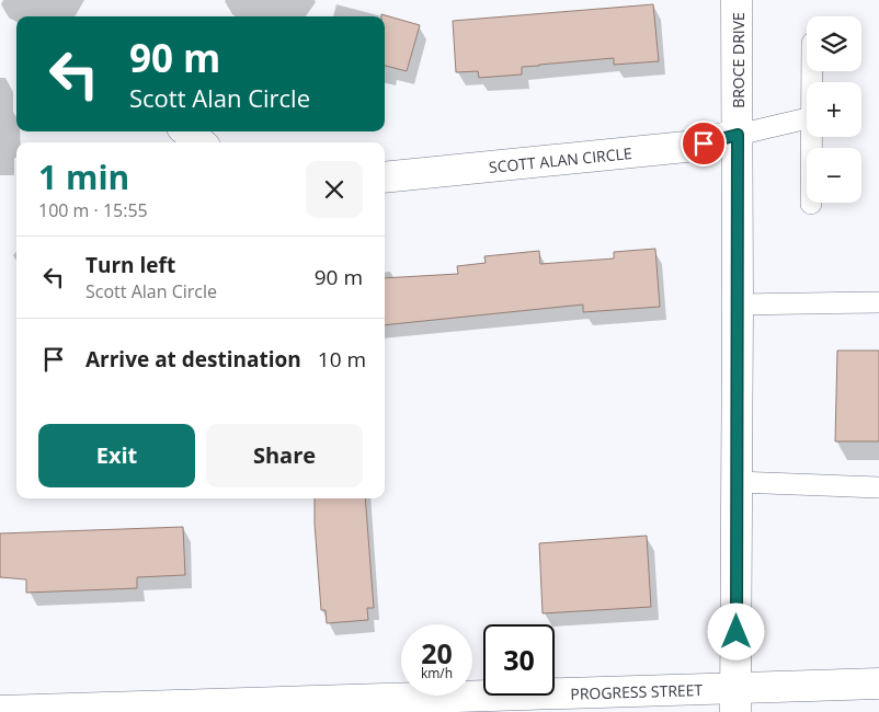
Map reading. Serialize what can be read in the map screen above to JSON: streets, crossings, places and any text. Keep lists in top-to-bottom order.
{
  "streets": {
    "street": ["BROCE DRIVE", "SCOTT ALAN CIRCLE", "PROGRESS STREET"]
  },
  "crossings": [
    ["BROCE DRIVE", "SCOTT ALAN CIRCLE"],
    ["BROCE DRIVE", "PROGRESS STREET"]
  ],
  "page": {
    "map_buttons": ["+", "−"],
    "turn": ["90 m", "Scott Alan Circle"],
    "heading": ["1 min", "100 m · 15:55"],
    "list": [
      {
        "name": "Turn left",
        "note": "Scott Alan Circle",
        "value": "90 m"
      },
      {
        "name": "Arrive at destination",
        "value": "10 m"
      }
    ],
    "buttons": ["Exit", "Share"],
    "speed": "20 km/h",
    "limit": "30"
  }
}
